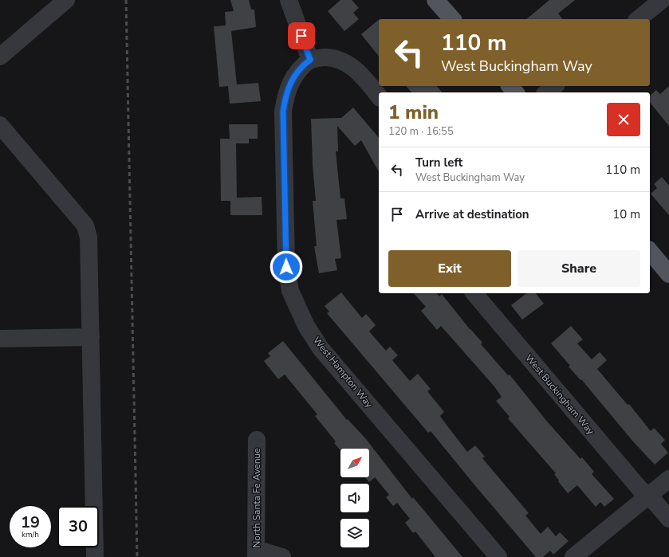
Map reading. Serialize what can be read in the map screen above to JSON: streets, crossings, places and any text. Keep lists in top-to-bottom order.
{
  "streets": {
    "street": ["West Hampton Way", "West Buckingham Way", "North Santa Fe Avenue"]
  },
  "north": "top right",
  "page": {
    "turn": ["110 m", "West Buckingham Way"],
    "heading": ["1 min", "120 m · 16:55"],
    "list": [
      {
        "name": "Turn left",
        "note": "West Buckingham Way",
        "value": "110 m"
      },
      {
        "name": "Arrive at destination",
        "value": "10 m"
      }
    ],
    "buttons": ["Exit", "Share"],
    "speed": "19 km/h",
    "limit": "30"
  }
}
